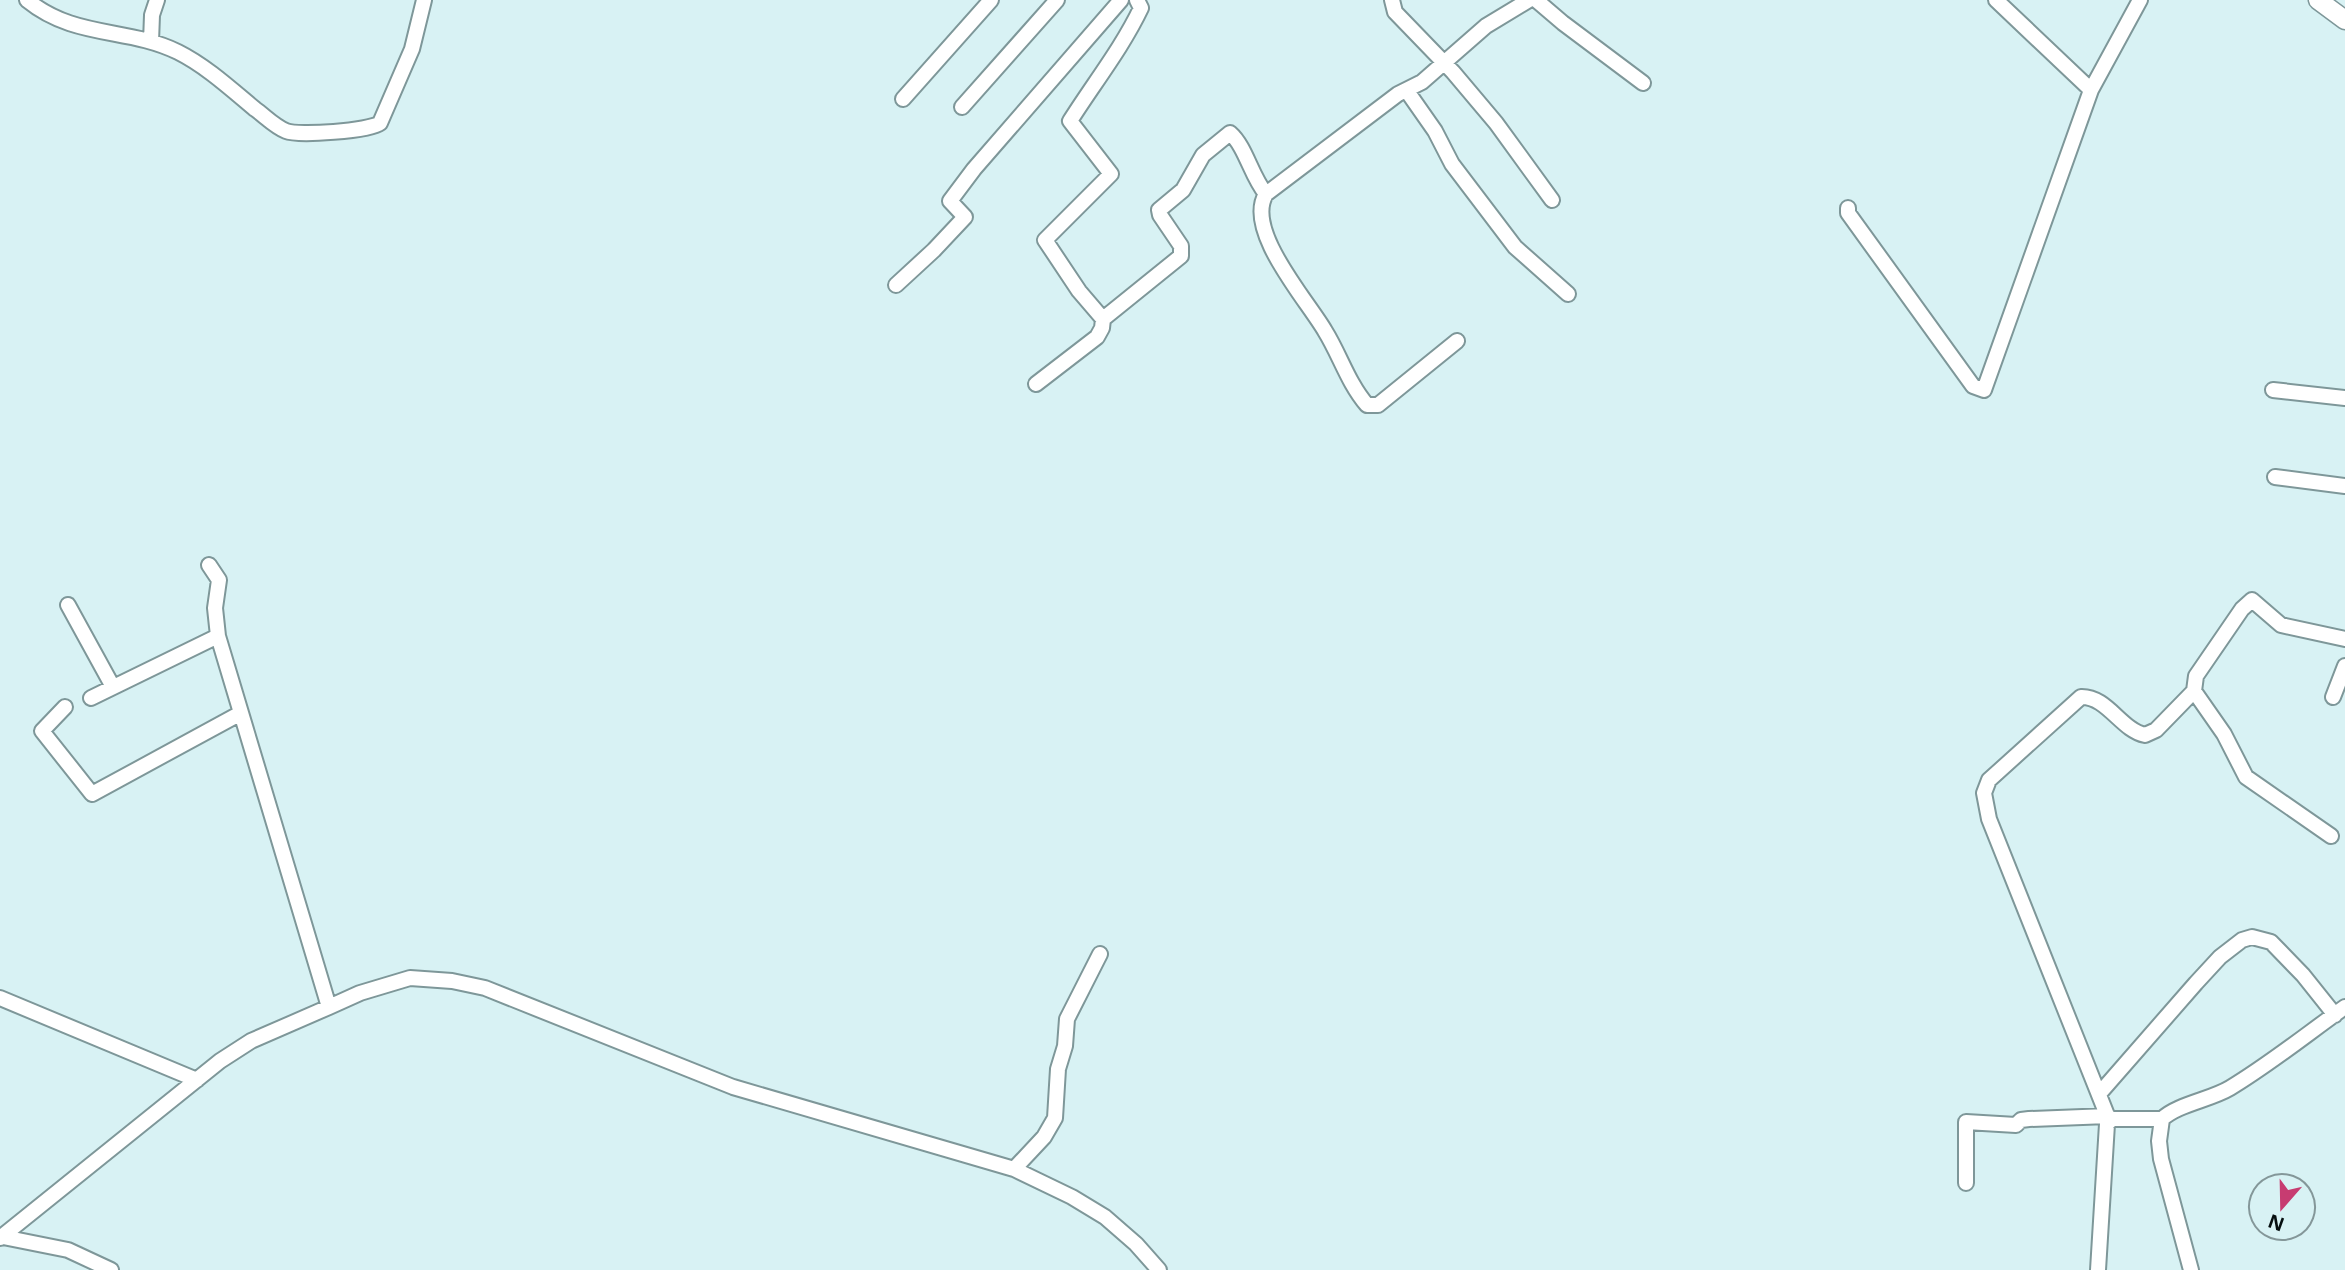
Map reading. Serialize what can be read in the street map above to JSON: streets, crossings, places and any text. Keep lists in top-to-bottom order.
{
  "north": "bottom"
}
